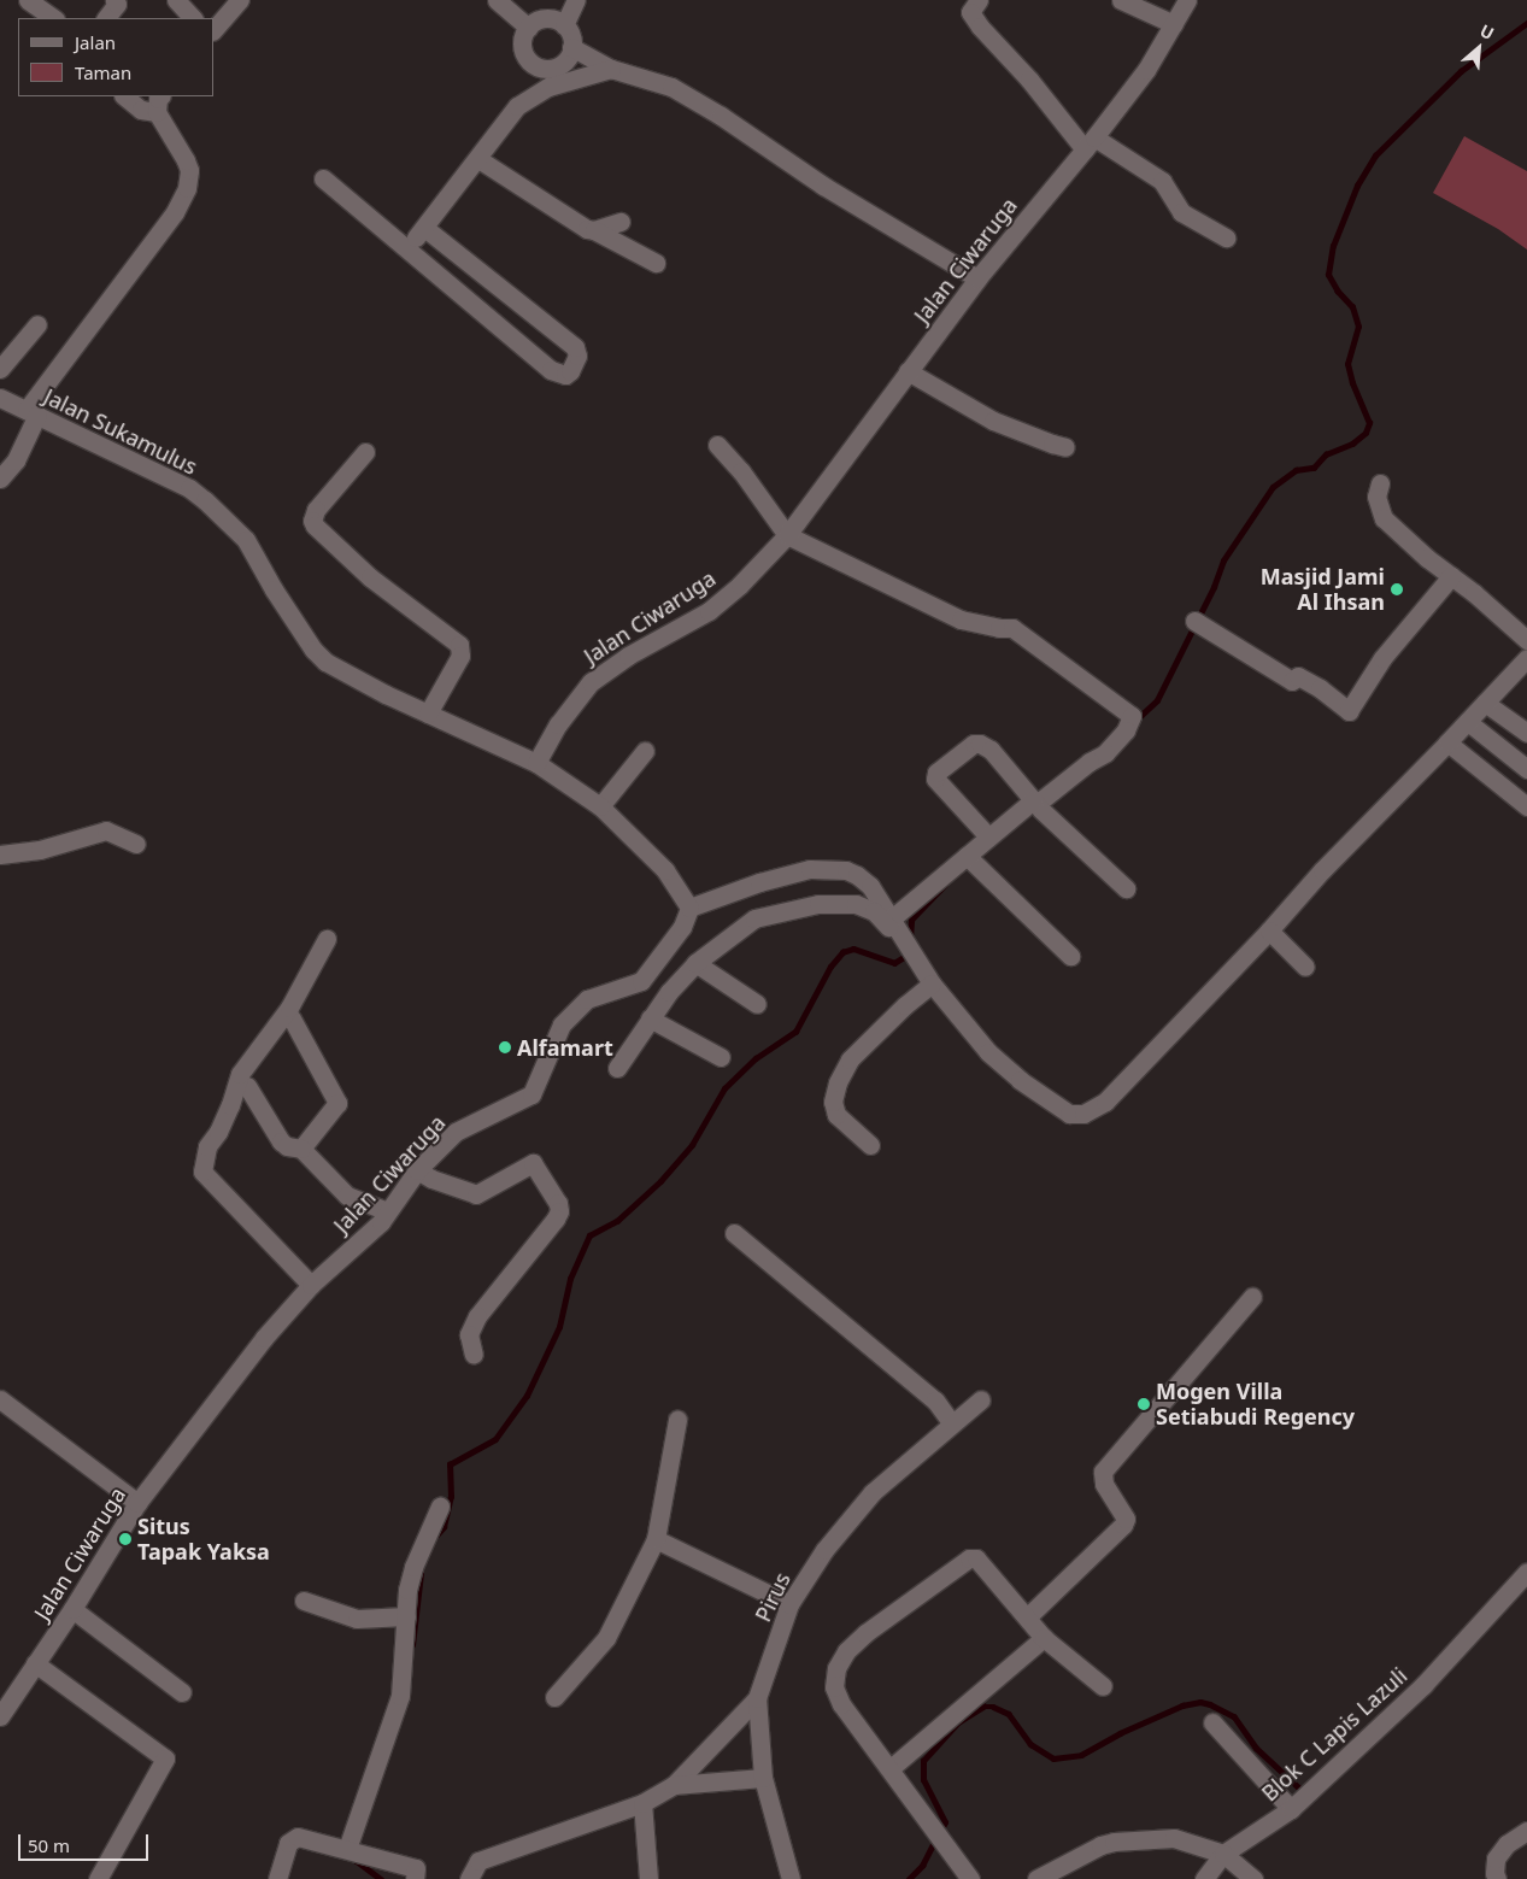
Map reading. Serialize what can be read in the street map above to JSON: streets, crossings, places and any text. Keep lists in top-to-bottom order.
{
  "streets": {
    "street": [
      "Jalan Ciwaruga",
      "Jalan Sukamulus",
      "Pirus",
      "Blok C Lapis Lazuli"
    ]
  },
  "crossings": [
    ["Jalan Ciwaruga", "Jalan Sukamulus"]
  ],
  "places": [
    "Masjid Jami Al Ihsan",
    "Alfamart",
    "Mogen Villa Setiabudi Regency",
    "Situs Tapak Yaksa"
  ],
  "legend": ["Jalan", "Taman"],
  "scale_bar": "50 m",
  "north": "top right"
}
